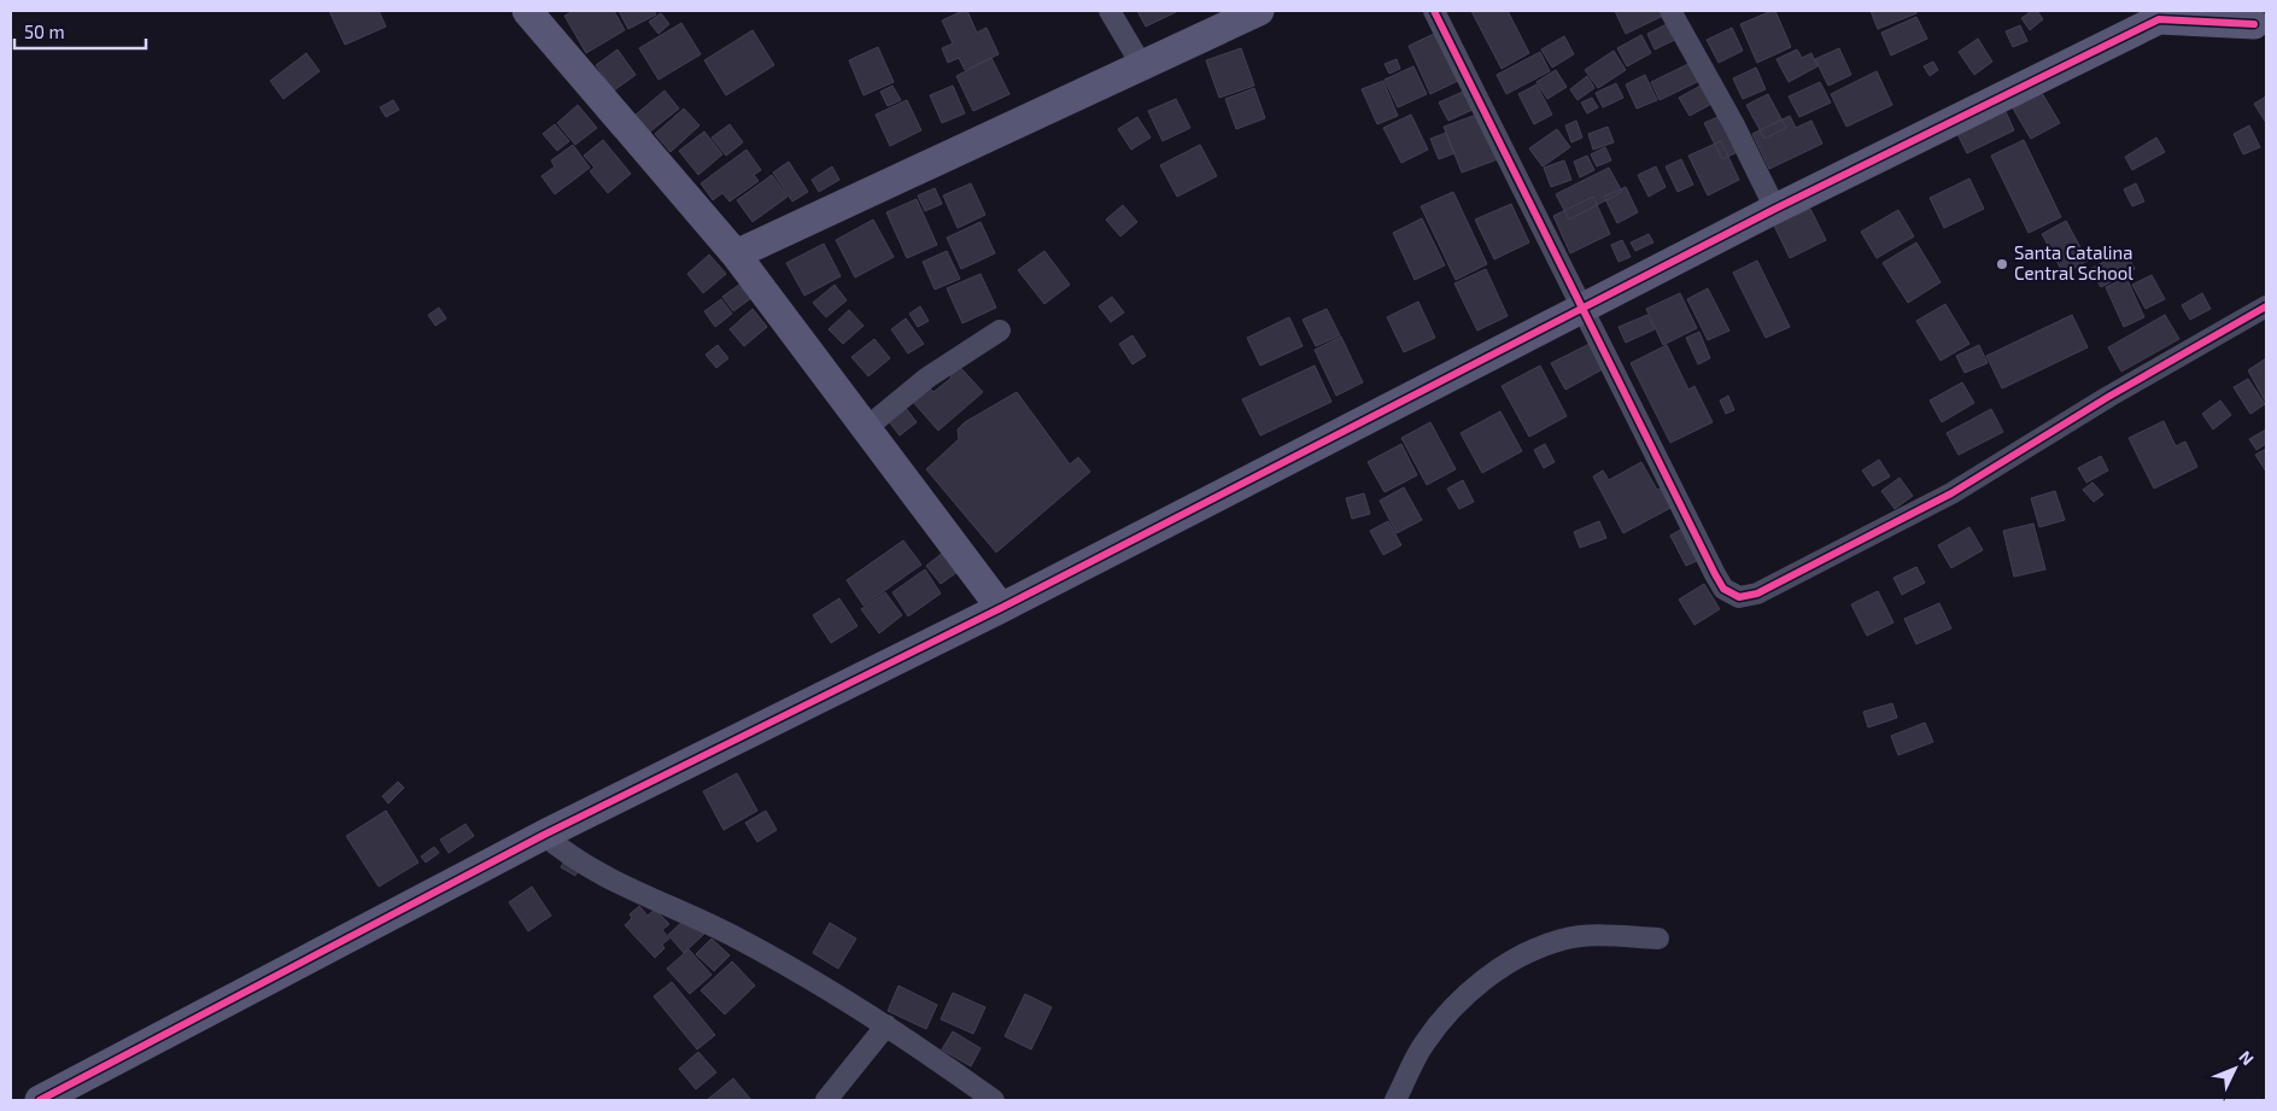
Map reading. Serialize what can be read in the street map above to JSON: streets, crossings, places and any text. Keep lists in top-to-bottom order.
{
  "places": ["Santa Catalina Central School"],
  "scale_bar": "50 m",
  "north": "top right"
}
